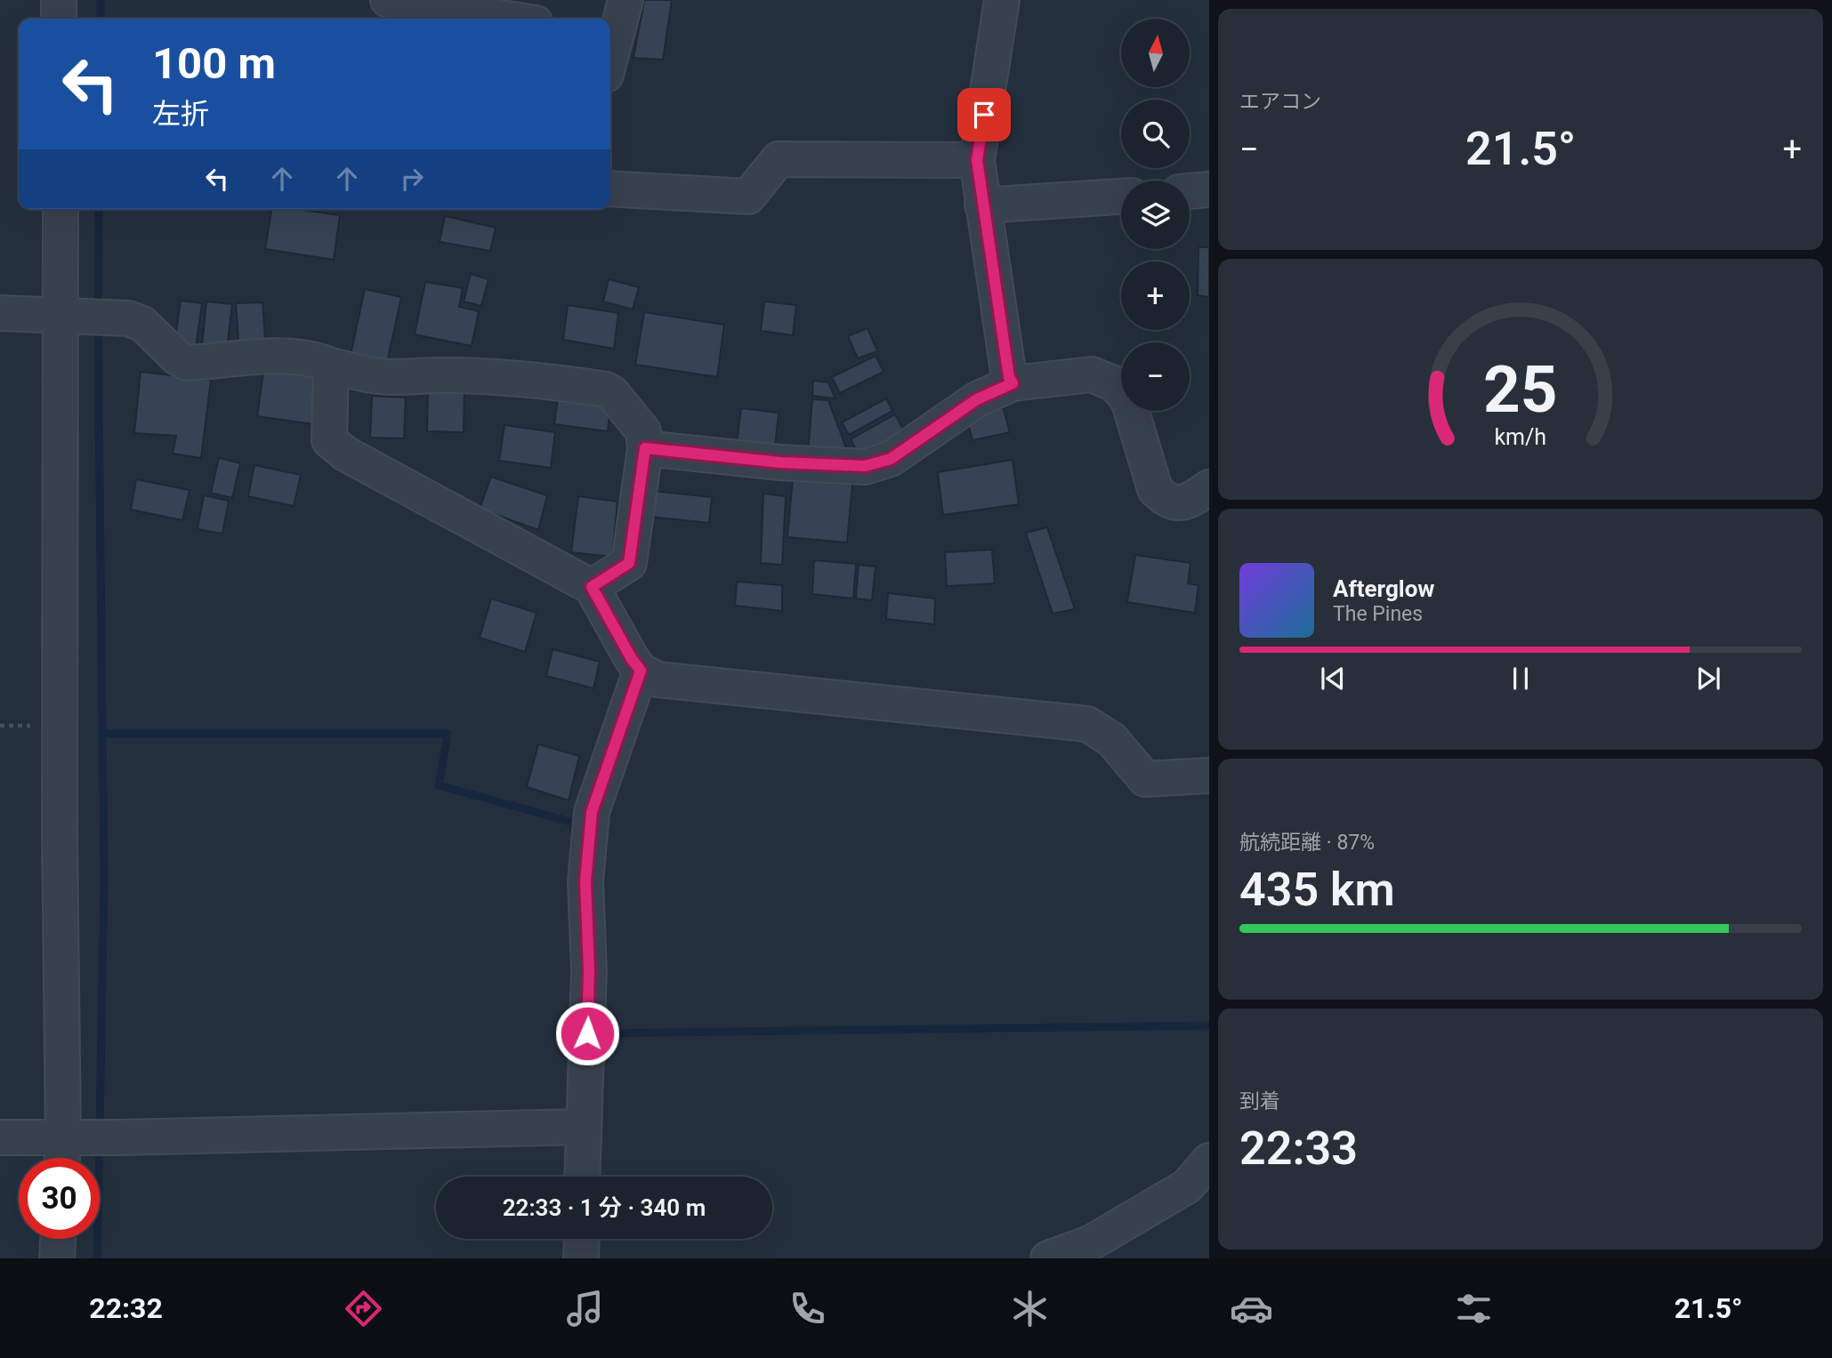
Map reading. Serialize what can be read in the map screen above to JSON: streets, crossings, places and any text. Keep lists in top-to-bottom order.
{
  "north": "top",
  "page": {
    "tile": [
      "エアコン",
      ["航続距離 · 87%", "435 km"],
      ["到着", "22:33"]
    ],
    "map_buttons": ["+", "−"],
    "turn": ["100 m", "左折"],
    "heat": ["−", "21.5°", "+"],
    "song": ["Afterglow", "The Pines"],
    "limit": "30",
    "trip": "22:33 · 1 分 · 340 m",
    "tabs": ["22:32", "21.5°"],
    "gauge": ["25", "km/h"]
  }
}
